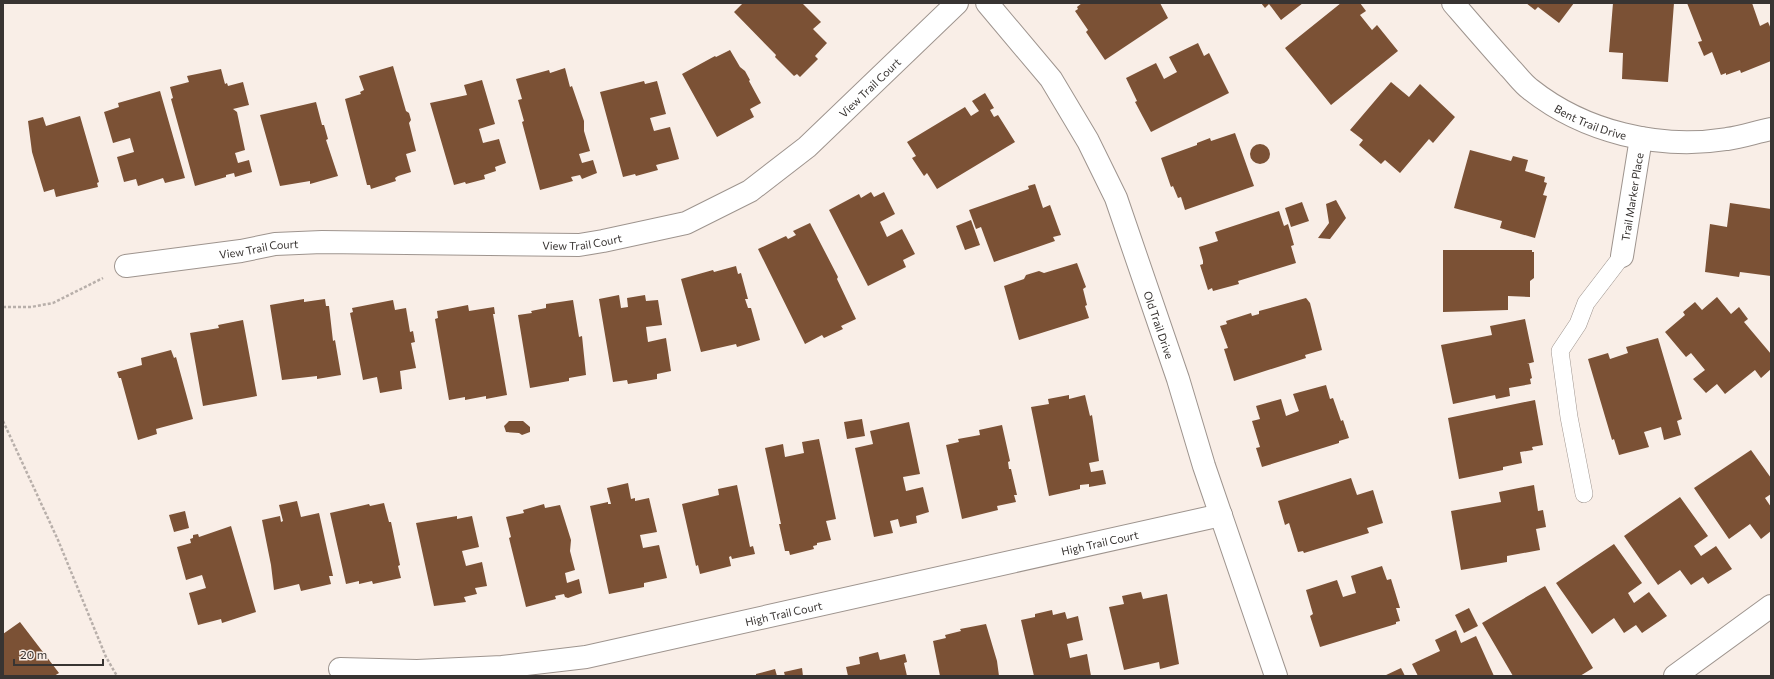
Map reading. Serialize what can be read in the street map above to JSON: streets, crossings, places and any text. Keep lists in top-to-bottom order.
{
  "streets": {
    "street": [
      "View Trail Court",
      "Bent Trail Drive",
      "Trail Marker Place",
      "Old Trail Drive",
      "High Trail Court"
    ]
  },
  "crossings": [
    ["Bent Trail Drive", "Trail Marker Place"],
    ["Old Trail Drive", "High Trail Court"]
  ],
  "scale_bar": "20 m"
}
